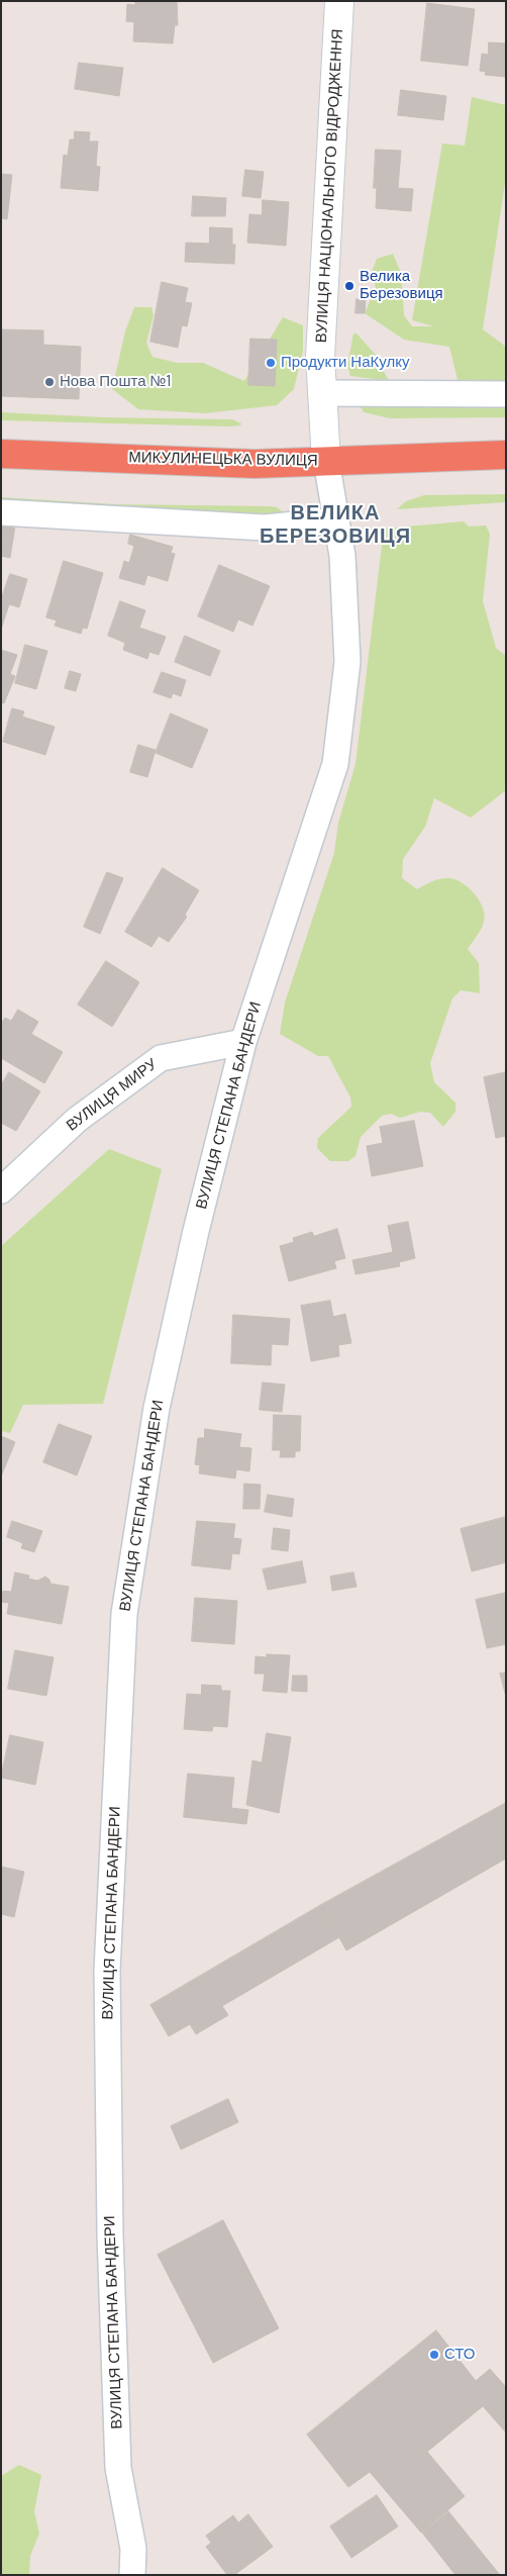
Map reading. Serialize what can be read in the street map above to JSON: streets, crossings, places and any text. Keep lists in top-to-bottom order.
{
  "streets": {
    "highway": ["МИКУЛИНЕЦЬКА ВУЛИЦЯ"],
    "street": ["ВУЛИЦЯ НАЦІОНАЛЬНОГО ВІДРОДЖЕННЯ", "ВУЛИЦЯ МИРУ", "ВУЛИЦЯ СТЕПАНА БАНДЕРИ"]
  },
  "crossings": [
    ["ВУЛИЦЯ НАЦІОНАЛЬНОГО ВІДРОДЖЕННЯ", "МИКУЛИНЕЦЬКА ВУЛИЦЯ"],
    ["ВУЛИЦЯ НАЦІОНАЛЬНОГО ВІДРОДЖЕННЯ", "ВУЛИЦЯ СТЕПАНА БАНДЕРИ"],
    ["МИКУЛИНЕЦЬКА ВУЛИЦЯ", "ВУЛИЦЯ СТЕПАНА БАНДЕРИ"],
    ["ВУЛИЦЯ МИРУ", "ВУЛИЦЯ СТЕПАНА БАНДЕРИ"]
  ],
  "districts": ["ВЕЛИКА БЕРЕЗОВИЦЯ"],
  "places": [
    "Велика Березовиця",
    "Продукти НаКулку",
    "Нова Пошта №1",
    "СТО"
  ]
}
